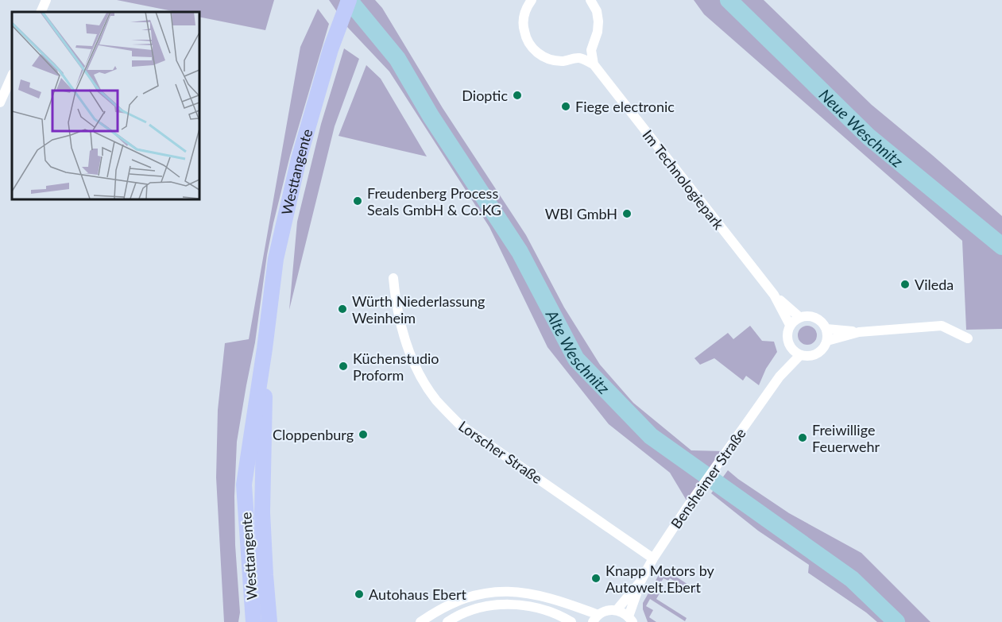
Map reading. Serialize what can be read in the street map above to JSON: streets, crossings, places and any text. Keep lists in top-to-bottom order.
{
  "streets": {
    "main road": ["Westtangente"],
    "street": ["Im Technologiepark", "Lorscher Straße", "Bensheimer Straße"]
  },
  "crossings": [
    ["Im Technologiepark", "Bensheimer Straße"],
    ["Lorscher Straße", "Bensheimer Straße"]
  ],
  "water": ["Neue Weschnitz", "Alte Weschnitz"],
  "places": [
    "Dioptic",
    "Fiege electronic",
    "Freudenberg Process Seals GmbH & Co.KG",
    "WBI GmbH",
    "Vileda",
    "Würth Niederlassung Weinheim",
    "Küchenstudio Proform",
    "Cloppenburg",
    "Freiwillige Feuerwehr",
    "Knapp Motors by Autowelt.Ebert",
    "Autohaus Ebert"
  ]
}
